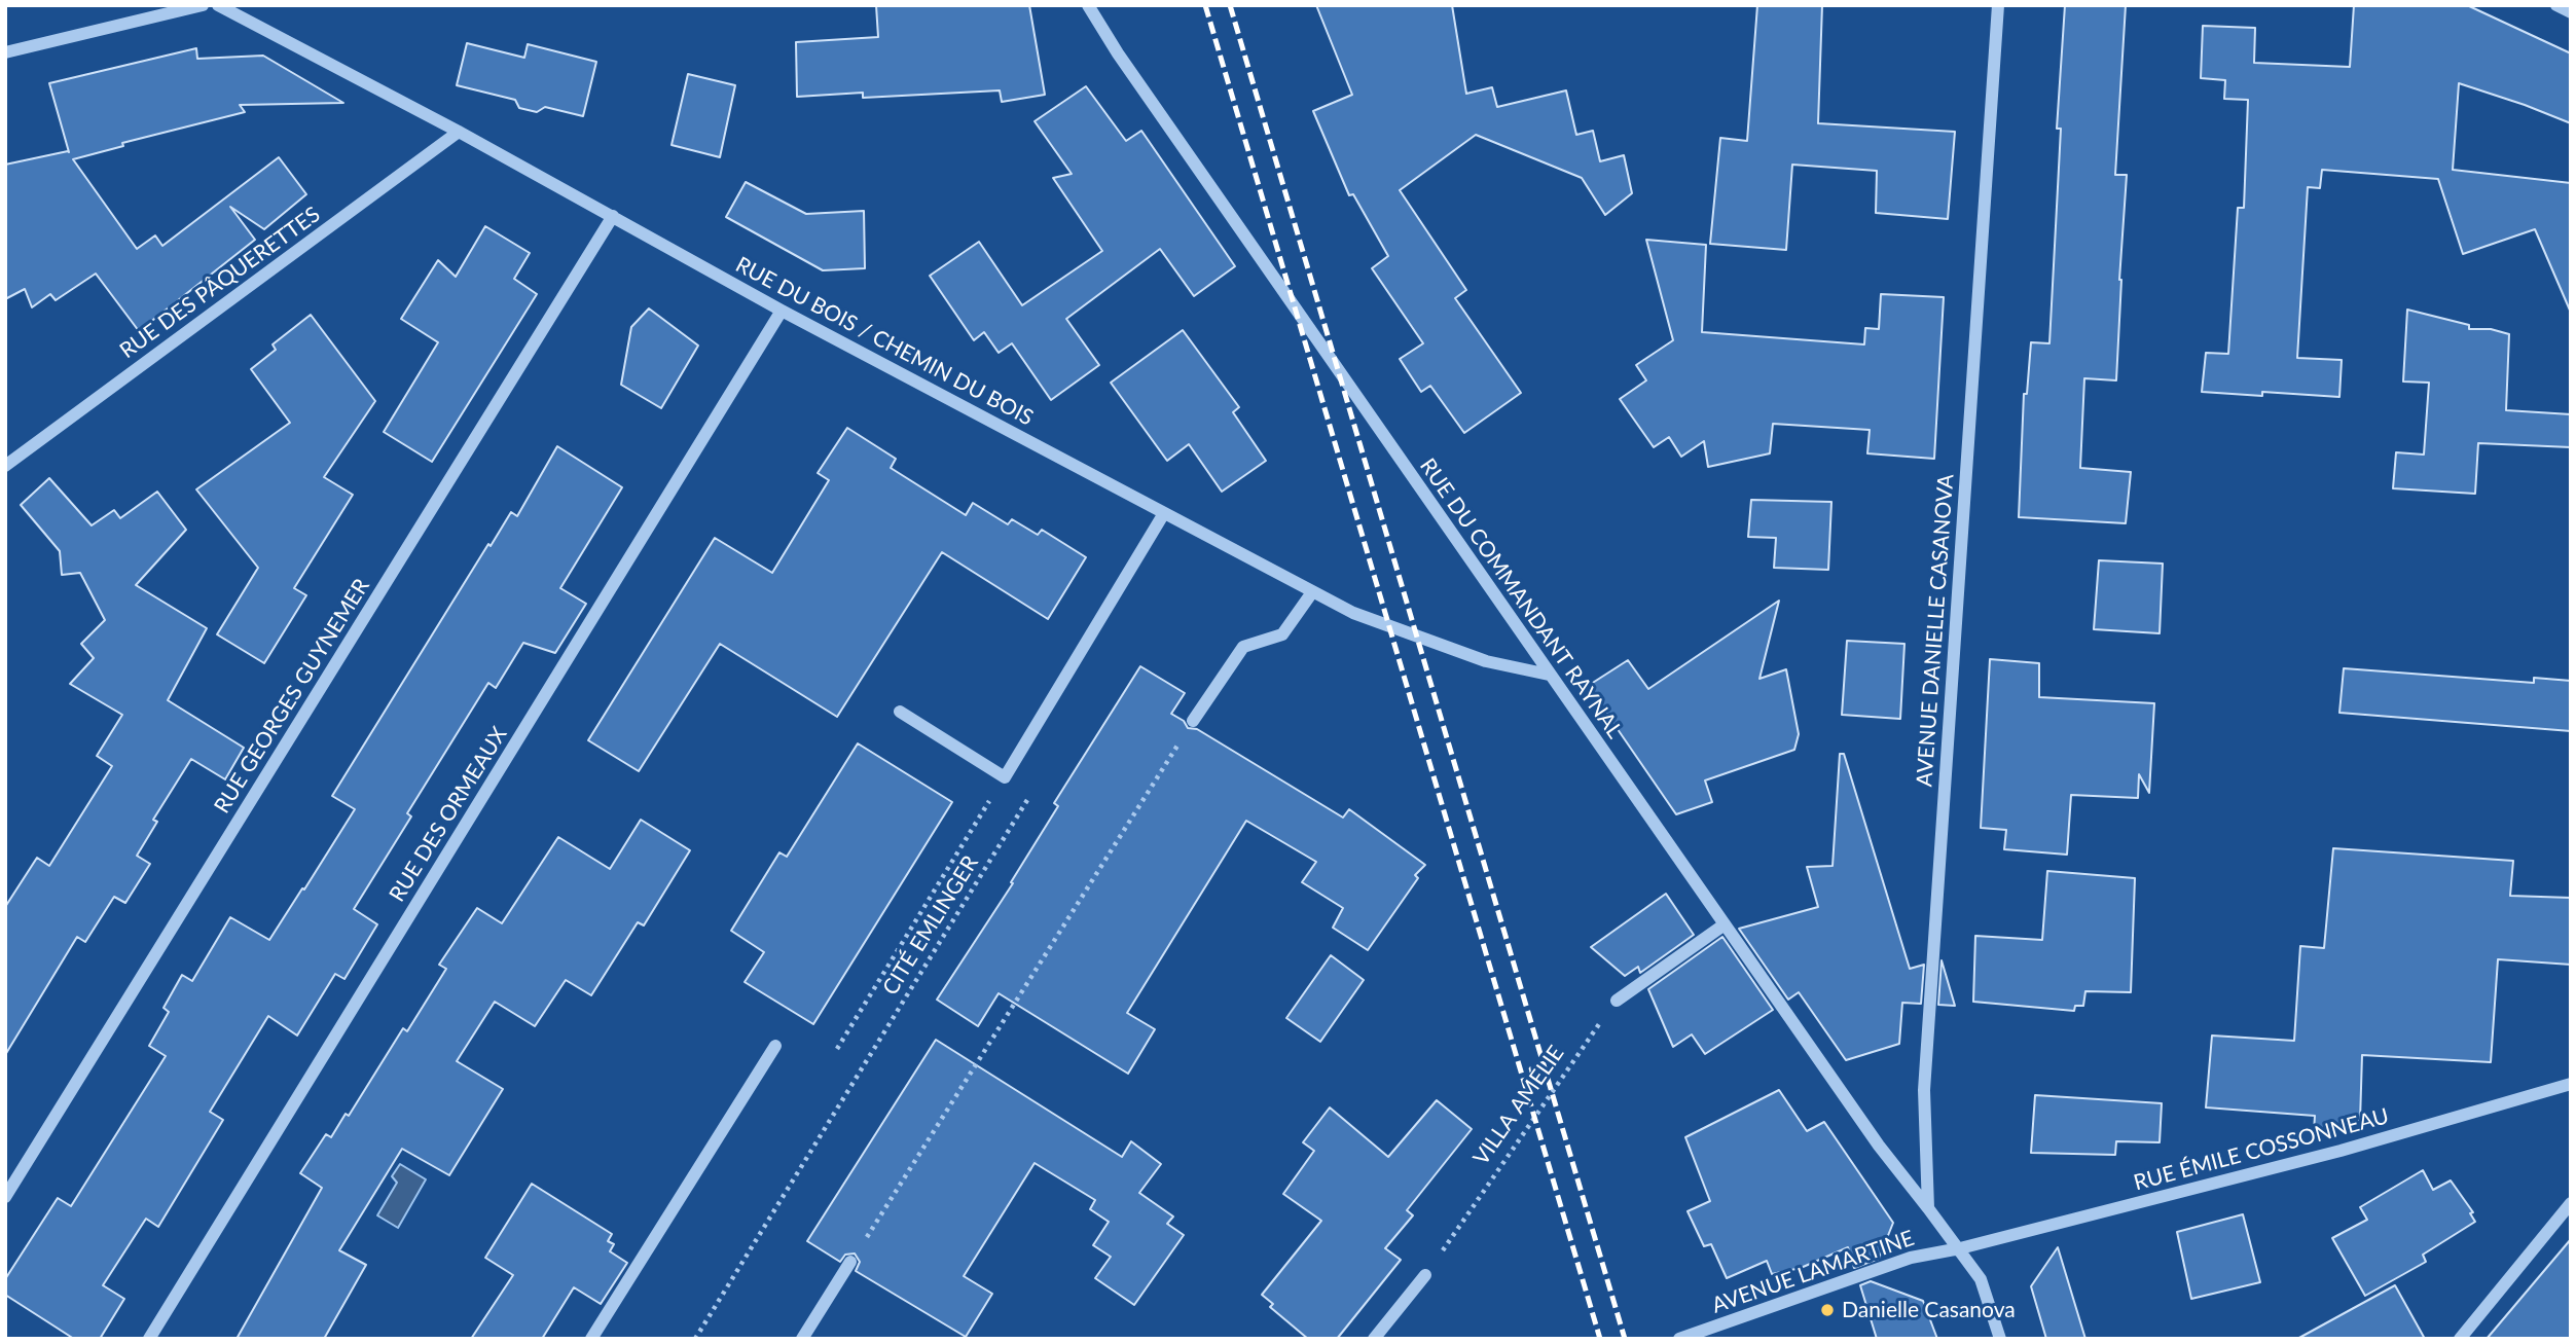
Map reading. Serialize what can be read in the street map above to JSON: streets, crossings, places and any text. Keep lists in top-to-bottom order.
{
  "streets": {
    "street": [
      "RUE DES PÂQUERETTES",
      "RUE DU BOIS / CHEMIN DU BOIS",
      "RUE DU COMMANDANT RAYNAL",
      "AVENUE DANIELLE CASANOVA",
      "RUE GEORGES GUYNEMER",
      "RUE DES ORMEAUX",
      "RUE ÉMILE COSSONNEAU",
      "AVENUE LAMARTINE"
    ],
    "path": ["CITÉ EMLINGER", "VILLA AMÉLIE"]
  },
  "crossings": [
    ["RUE DES PÂQUERETTES", "RUE DU BOIS / CHEMIN DU BOIS"],
    ["RUE DU BOIS / CHEMIN DU BOIS", "RUE DU COMMANDANT RAYNAL"],
    ["RUE DU BOIS / CHEMIN DU BOIS", "RUE GEORGES GUYNEMER"],
    ["RUE DU BOIS / CHEMIN DU BOIS", "RUE DES ORMEAUX"],
    ["RUE DU COMMANDANT RAYNAL", "AVENUE DANIELLE CASANOVA"],
    ["RUE ÉMILE COSSONNEAU", "AVENUE LAMARTINE"]
  ],
  "places": ["Danielle Casanova"]
}
